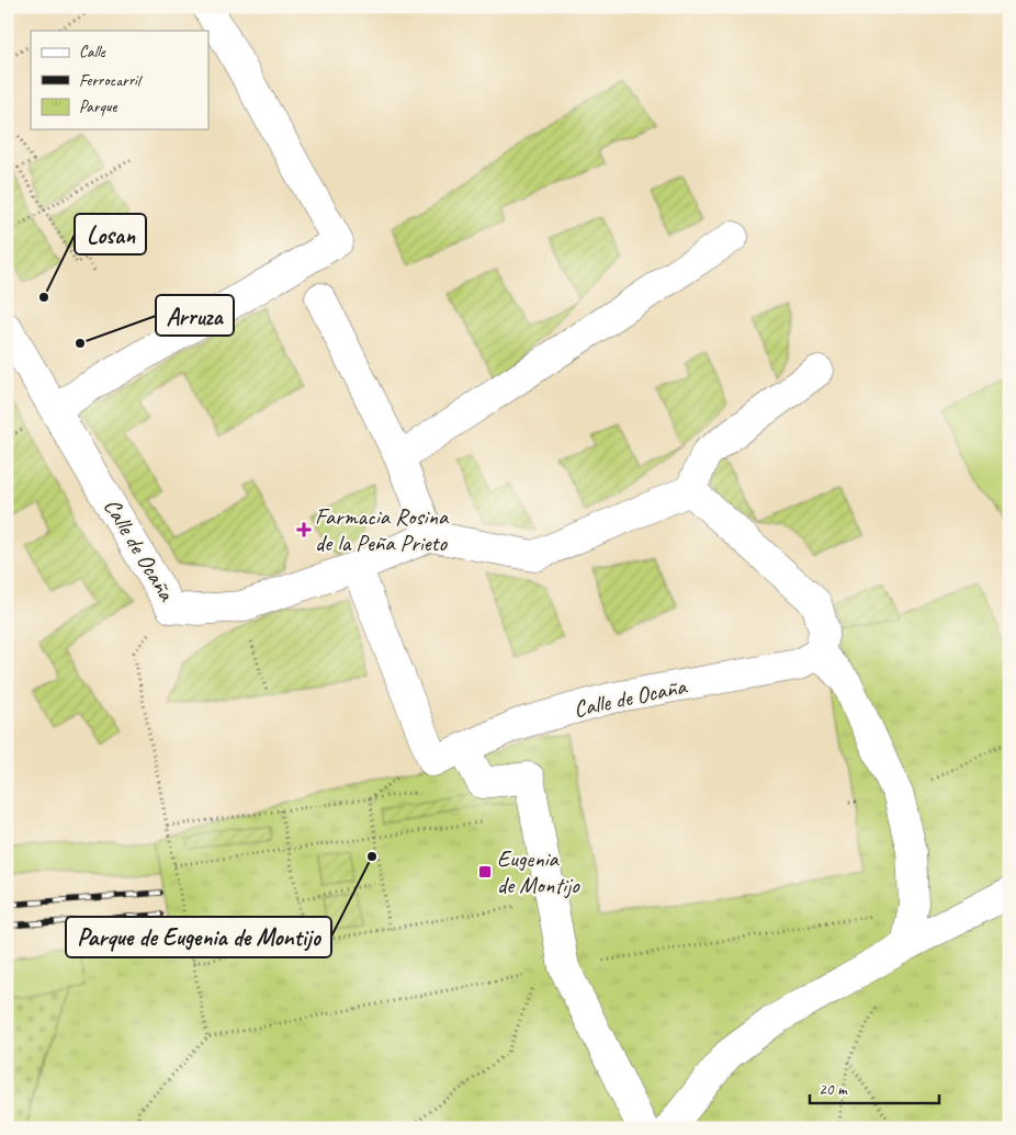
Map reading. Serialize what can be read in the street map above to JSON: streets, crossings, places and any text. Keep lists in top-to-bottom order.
{
  "streets": {
    "street": ["Calle de Ocaña"]
  },
  "places": {
    "other": ["Losan", "Arruza", "Parque de Eugenia de Montijo"],
    "health": ["Farmacia Rosina de la Peña Prieto"],
    "transit": ["Eugenia de Montijo"]
  },
  "legend": ["Calle", "Ferrocarril", "Parque"],
  "scale_bar": "20 m"
}
